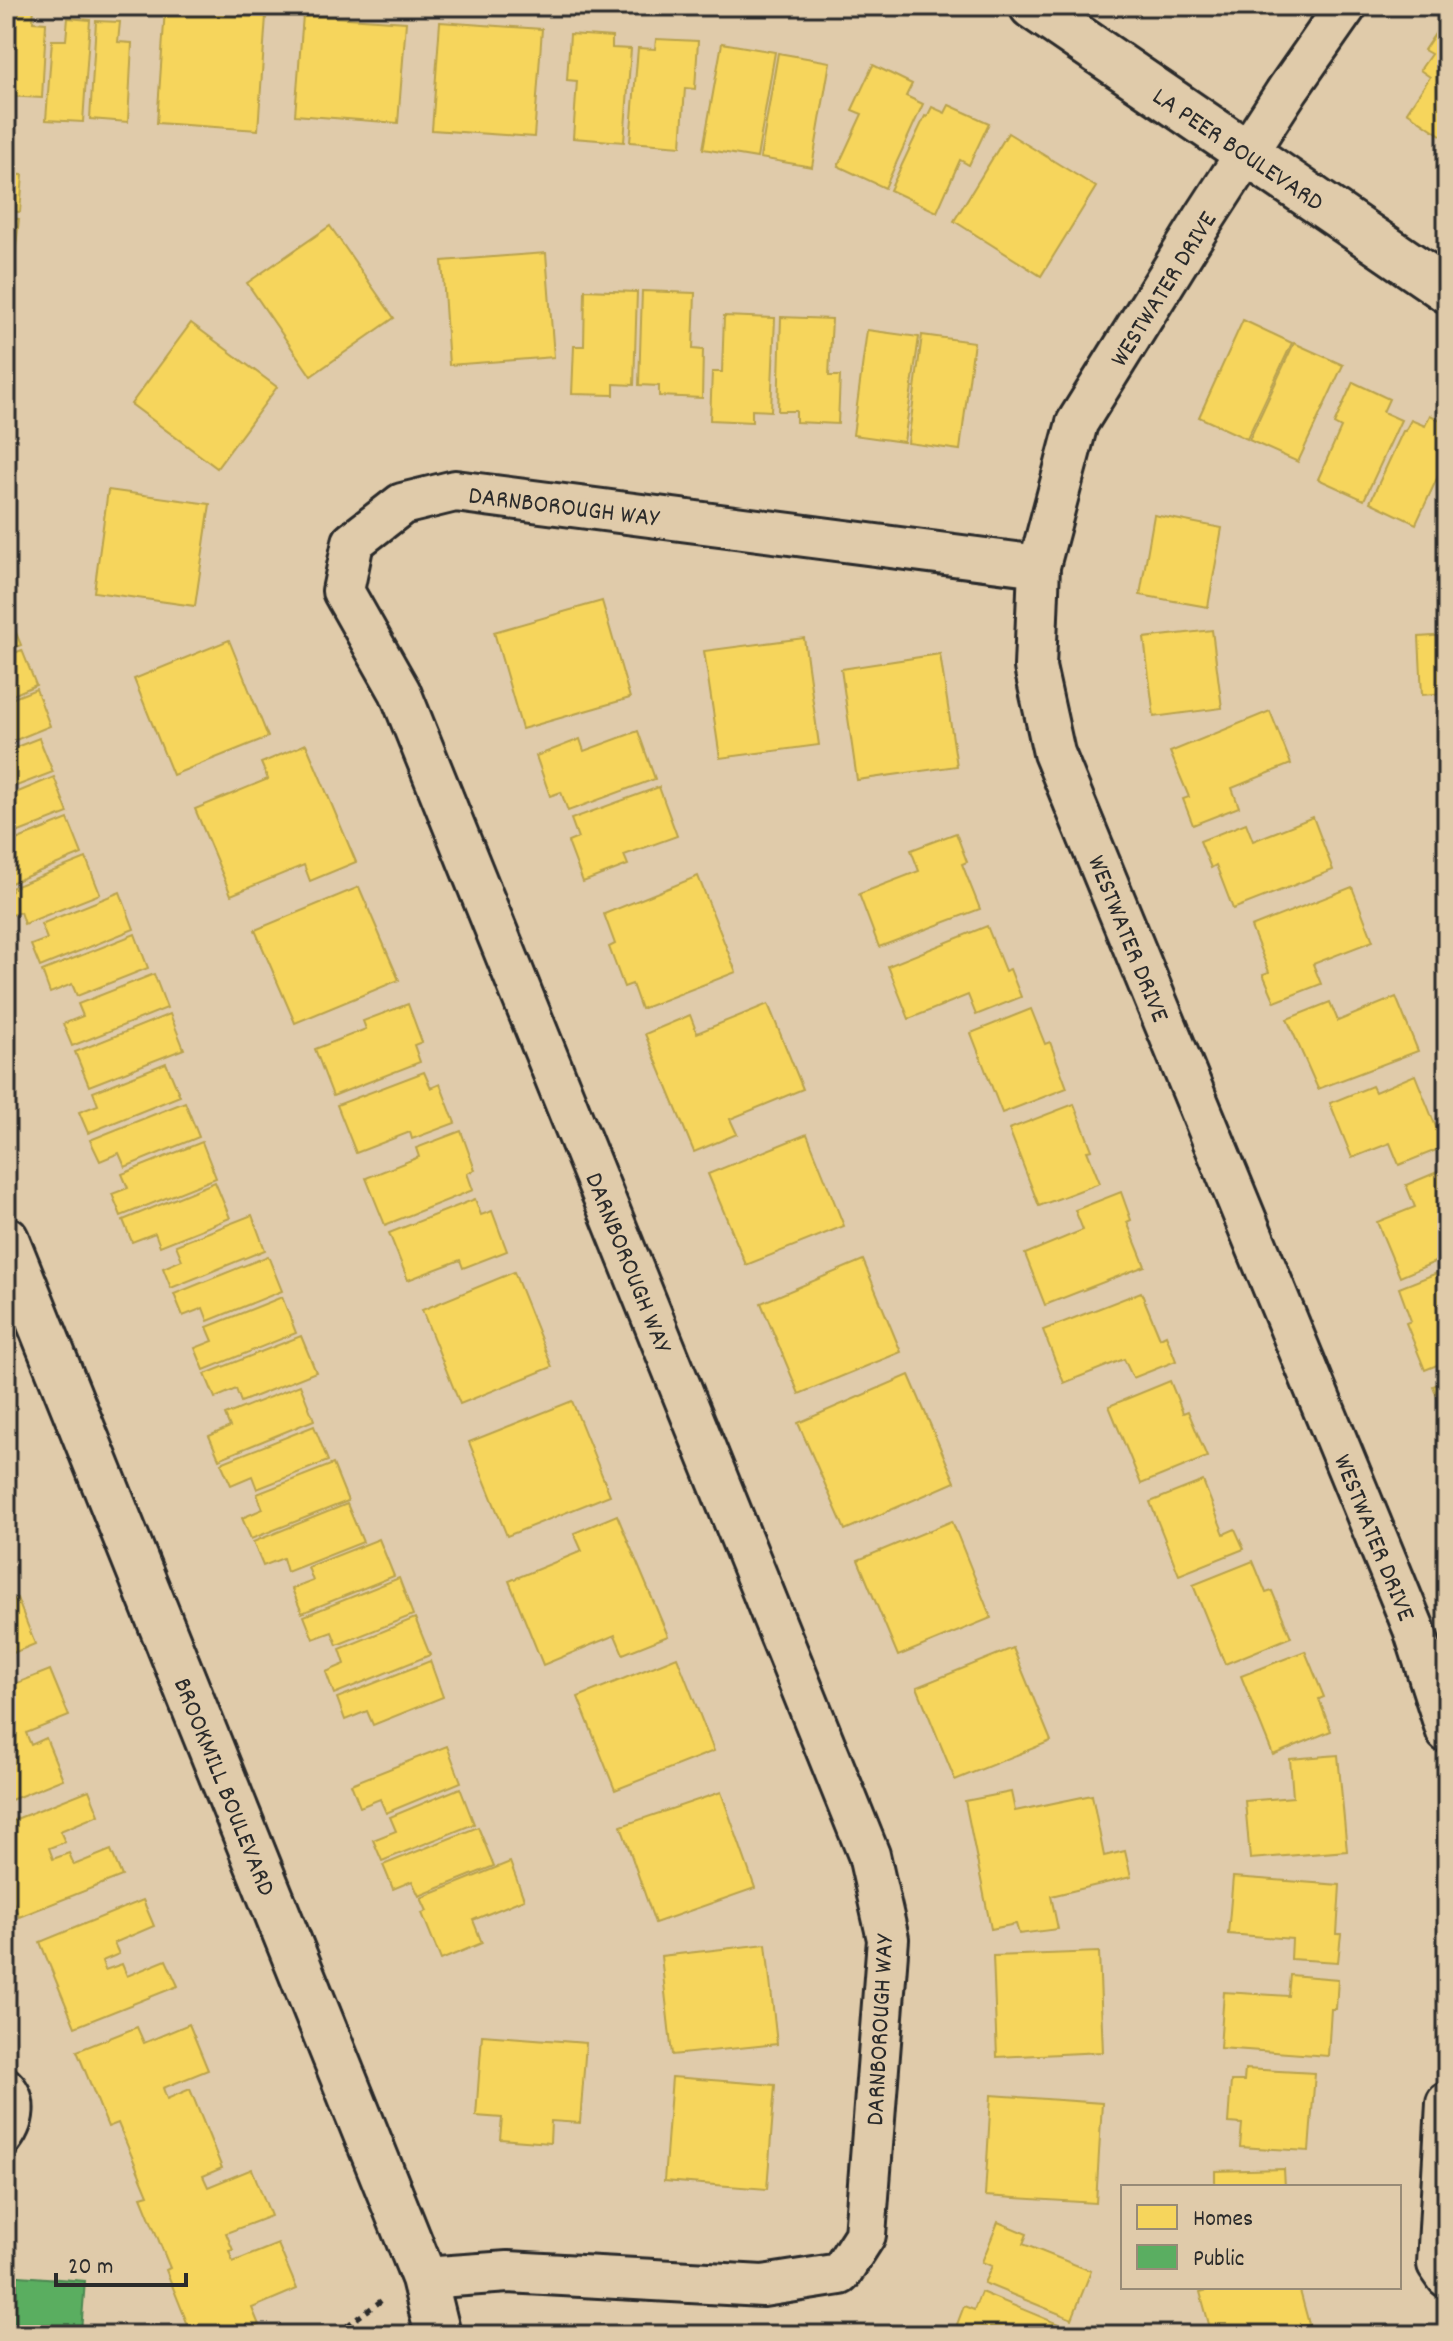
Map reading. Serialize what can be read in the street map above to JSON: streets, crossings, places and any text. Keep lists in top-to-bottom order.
{
  "streets": {
    "street": [
      "LA PEER BOULEVARD",
      "WESTWATER DRIVE",
      "DARNBOROUGH WAY",
      "BROOKMILL BOULEVARD"
    ]
  },
  "crossings": [
    ["LA PEER BOULEVARD", "WESTWATER DRIVE"],
    ["WESTWATER DRIVE", "DARNBOROUGH WAY"],
    ["DARNBOROUGH WAY", "BROOKMILL BOULEVARD"]
  ],
  "legend": ["Homes", "Public"],
  "scale_bar": "20 m"
}
